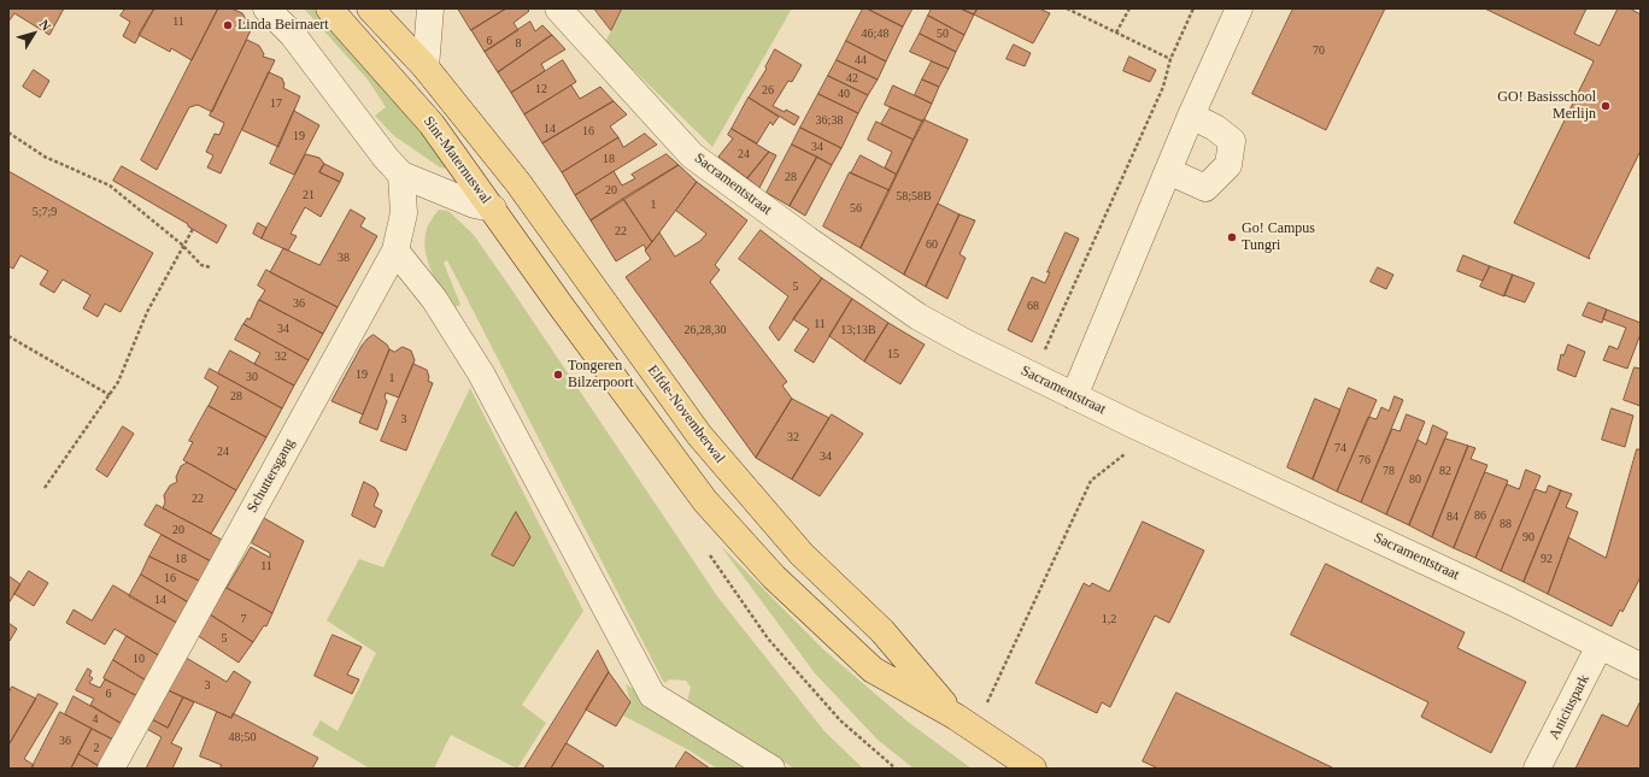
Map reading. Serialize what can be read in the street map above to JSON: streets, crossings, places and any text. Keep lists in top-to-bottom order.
{
  "streets": {
    "main road": ["Sint-Maternuswal", "Elfde-Novemberwal"],
    "street": ["Sacramentstraat", "Schuttersgang", "Aniciuspark"]
  },
  "crossings": [
    ["Sint-Maternuswal", "Elfde-Novemberwal"],
    ["Sint-Maternuswal", "Schuttersgang"],
    ["Sacramentstraat", "Aniciuspark"]
  ],
  "places": [
    "Linda Beirnaert",
    "GO! Basisschool Merlijn",
    "Go! Campus Tungri",
    "Tongeren Bilzerpoort"
  ],
  "house_numbers": [
    "11",
    "46;48",
    "50",
    "6",
    "8",
    "70",
    "44",
    "42",
    "12",
    "26",
    "40",
    "17",
    "36;38",
    "14",
    "16",
    "19",
    "34",
    "24",
    "18",
    "28",
    "20",
    "21",
    "58;58B",
    "1",
    "56",
    "5;7;9",
    "22",
    "60",
    "38",
    "5",
    "36",
    "68",
    "11",
    "34",
    "26,28,30",
    "13;13B",
    "15",
    "32",
    "19",
    "30",
    "1",
    "28",
    "3",
    "32",
    "74",
    "24",
    "34",
    "76",
    "78",
    "82",
    "80",
    "22",
    "86",
    "84",
    "88",
    "20",
    "90",
    "18",
    "92",
    "11",
    "16",
    "14",
    "7",
    "1,2",
    "5",
    "10",
    "3",
    "6",
    "4",
    "48;50",
    "36",
    "2"
  ],
  "north": "top right"
}
